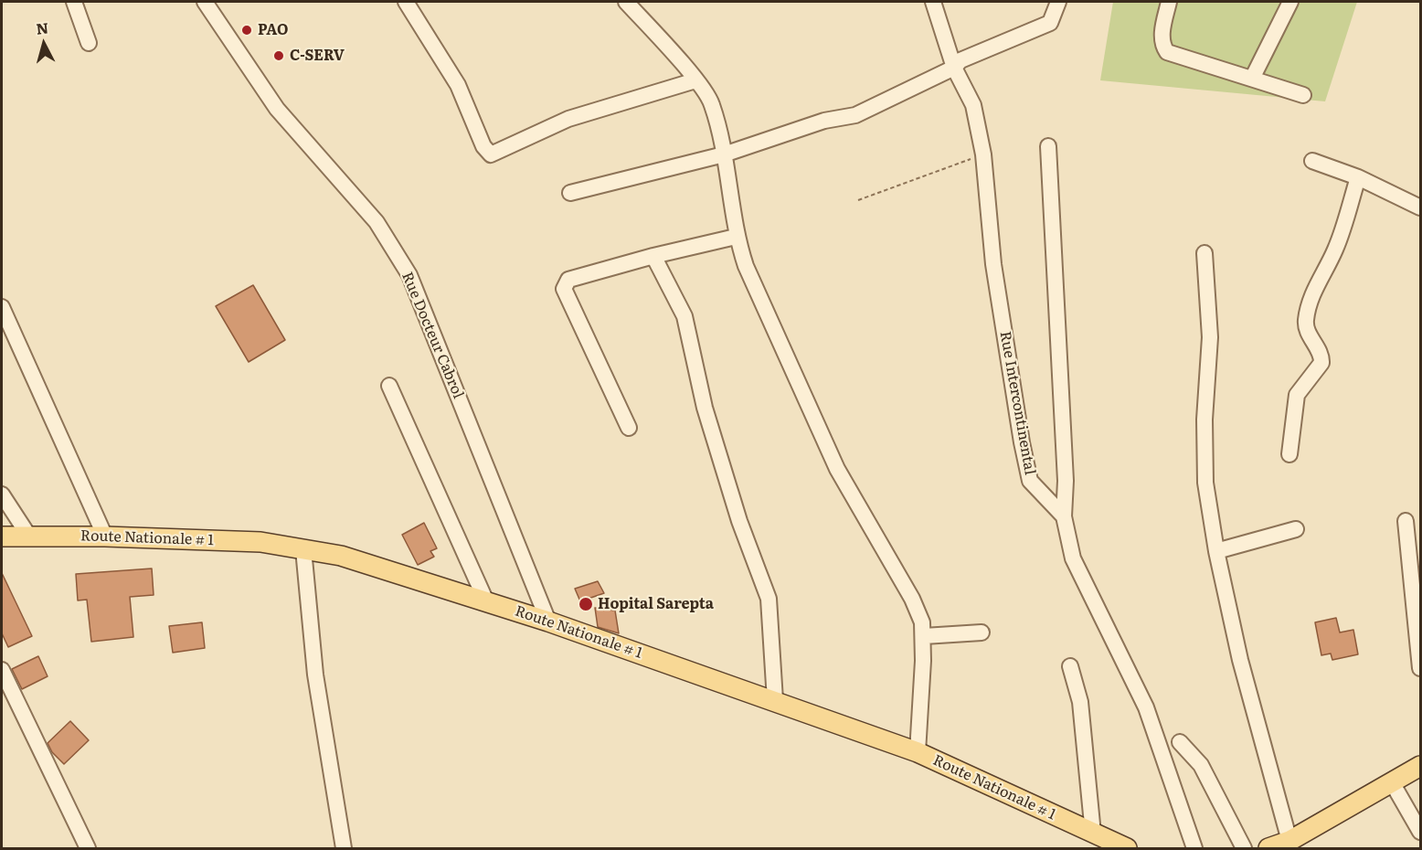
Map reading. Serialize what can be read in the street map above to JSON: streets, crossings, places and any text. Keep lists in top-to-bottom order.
{
  "streets": {
    "main road": ["Route Nationale # 1"],
    "street": ["Rue Docteur Cabrol", "Rue Intercontinental"]
  },
  "crossings": [
    ["Rue Docteur Cabrol", "Route Nationale # 1"]
  ],
  "places": ["PAO", "C-SERV", "Hopital Sarepta"],
  "north": "top"
}
